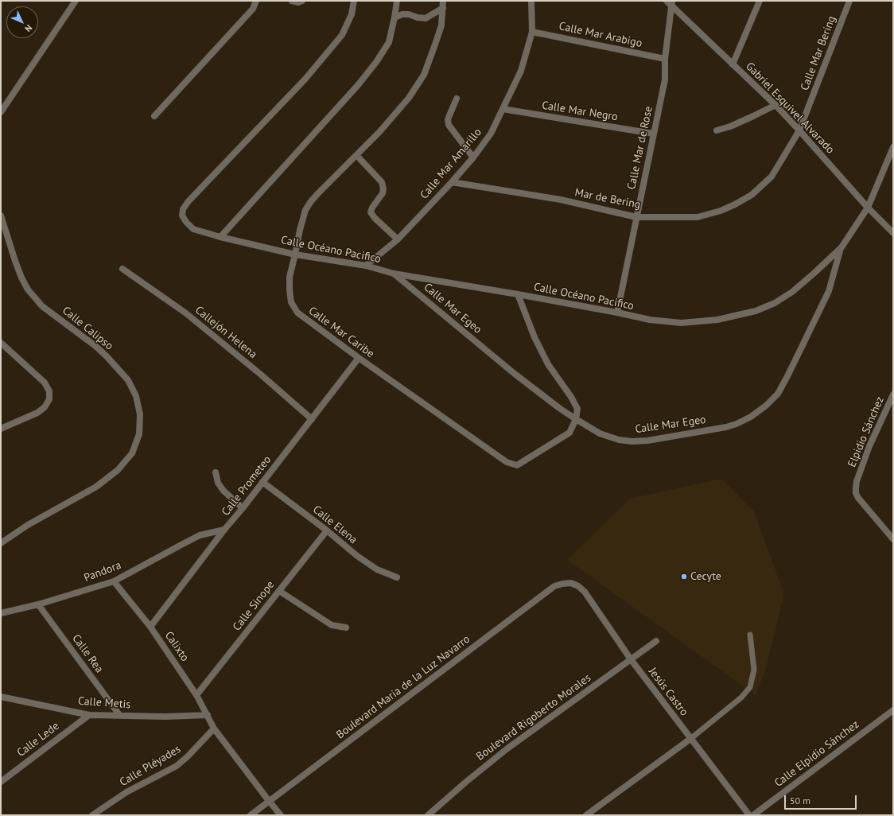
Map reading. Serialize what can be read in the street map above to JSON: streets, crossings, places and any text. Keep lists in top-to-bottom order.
{
  "streets": {
    "street": [
      "Calle Mar Arabigo",
      "Calle Mar Bering",
      "Gabriel Esquivel Alvarado",
      "Calle Mar Negro",
      "Calle Mar de Rose",
      "Calle Mar Amarillo",
      "Mar de Bering",
      "Calle Océano Pacifico",
      "Calle Mar Egeo",
      "Calle Calipso",
      "Callejón Helena",
      "Calle Mar Caribe",
      "Elpidio Sánchez",
      "Calle Prometeo",
      "Calle Elena",
      "Pandora",
      "Calle Sinope",
      "Calixto",
      "Calle Rea",
      "Boulevard María de la Luz Navarro",
      "Jesús Castro",
      "Calle Metis",
      "Boulevard Rigoberto Morales",
      "Calle Lede",
      "Calle Elpidio Sánchez",
      "Calle Pléyades"
    ]
  },
  "crossings": [
    ["Calle Mar Arabigo", "Calle Mar de Rose"],
    ["Calle Mar Arabigo", "Calle Mar Amarillo"],
    ["Calle Mar Bering", "Gabriel Esquivel Alvarado"],
    ["Calle Mar Bering", "Mar de Bering"],
    ["Gabriel Esquivel Alvarado", "Calle Mar de Rose"],
    ["Gabriel Esquivel Alvarado", "Mar de Bering"],
    ["Gabriel Esquivel Alvarado", "Calle Océano Pacifico"],
    ["Calle Mar Negro", "Calle Mar de Rose"],
    ["Calle Mar Negro", "Calle Mar Amarillo"],
    ["Calle Mar de Rose", "Mar de Bering"],
    ["Calle Mar de Rose", "Calle Océano Pacifico"],
    ["Calle Mar Amarillo", "Mar de Bering"],
    ["Calle Mar Amarillo", "Calle Océano Pacifico"],
    ["Calle Océano Pacifico", "Calle Mar Egeo"],
    ["Calle Océano Pacifico", "Calle Mar Caribe"],
    ["Calle Mar Egeo", "Calle Mar Caribe"],
    ["Callejón Helena", "Calle Prometeo"],
    ["Calle Mar Caribe", "Calle Prometeo"],
    ["Calle Prometeo", "Calle Elena"],
    ["Calle Prometeo", "Pandora"],
    ["Calle Prometeo", "Calixto"],
    ["Calle Elena", "Calle Sinope"],
    ["Pandora", "Calixto"],
    ["Pandora", "Calle Rea"],
    ["Calle Sinope", "Calixto"],
    ["Calixto", "Boulevard María de la Luz Navarro"],
    ["Calixto", "Calle Metis"],
    ["Calixto", "Calle Pléyades"],
    ["Calle Rea", "Calle Metis"],
    ["Boulevard María de la Luz Navarro", "Jesús Castro"],
    ["Jesús Castro", "Boulevard Rigoberto Morales"],
    ["Calle Metis", "Calle Lede"]
  ],
  "places": ["Cecyte"],
  "scale_bar": "50 m",
  "north": "bottom right"
}
